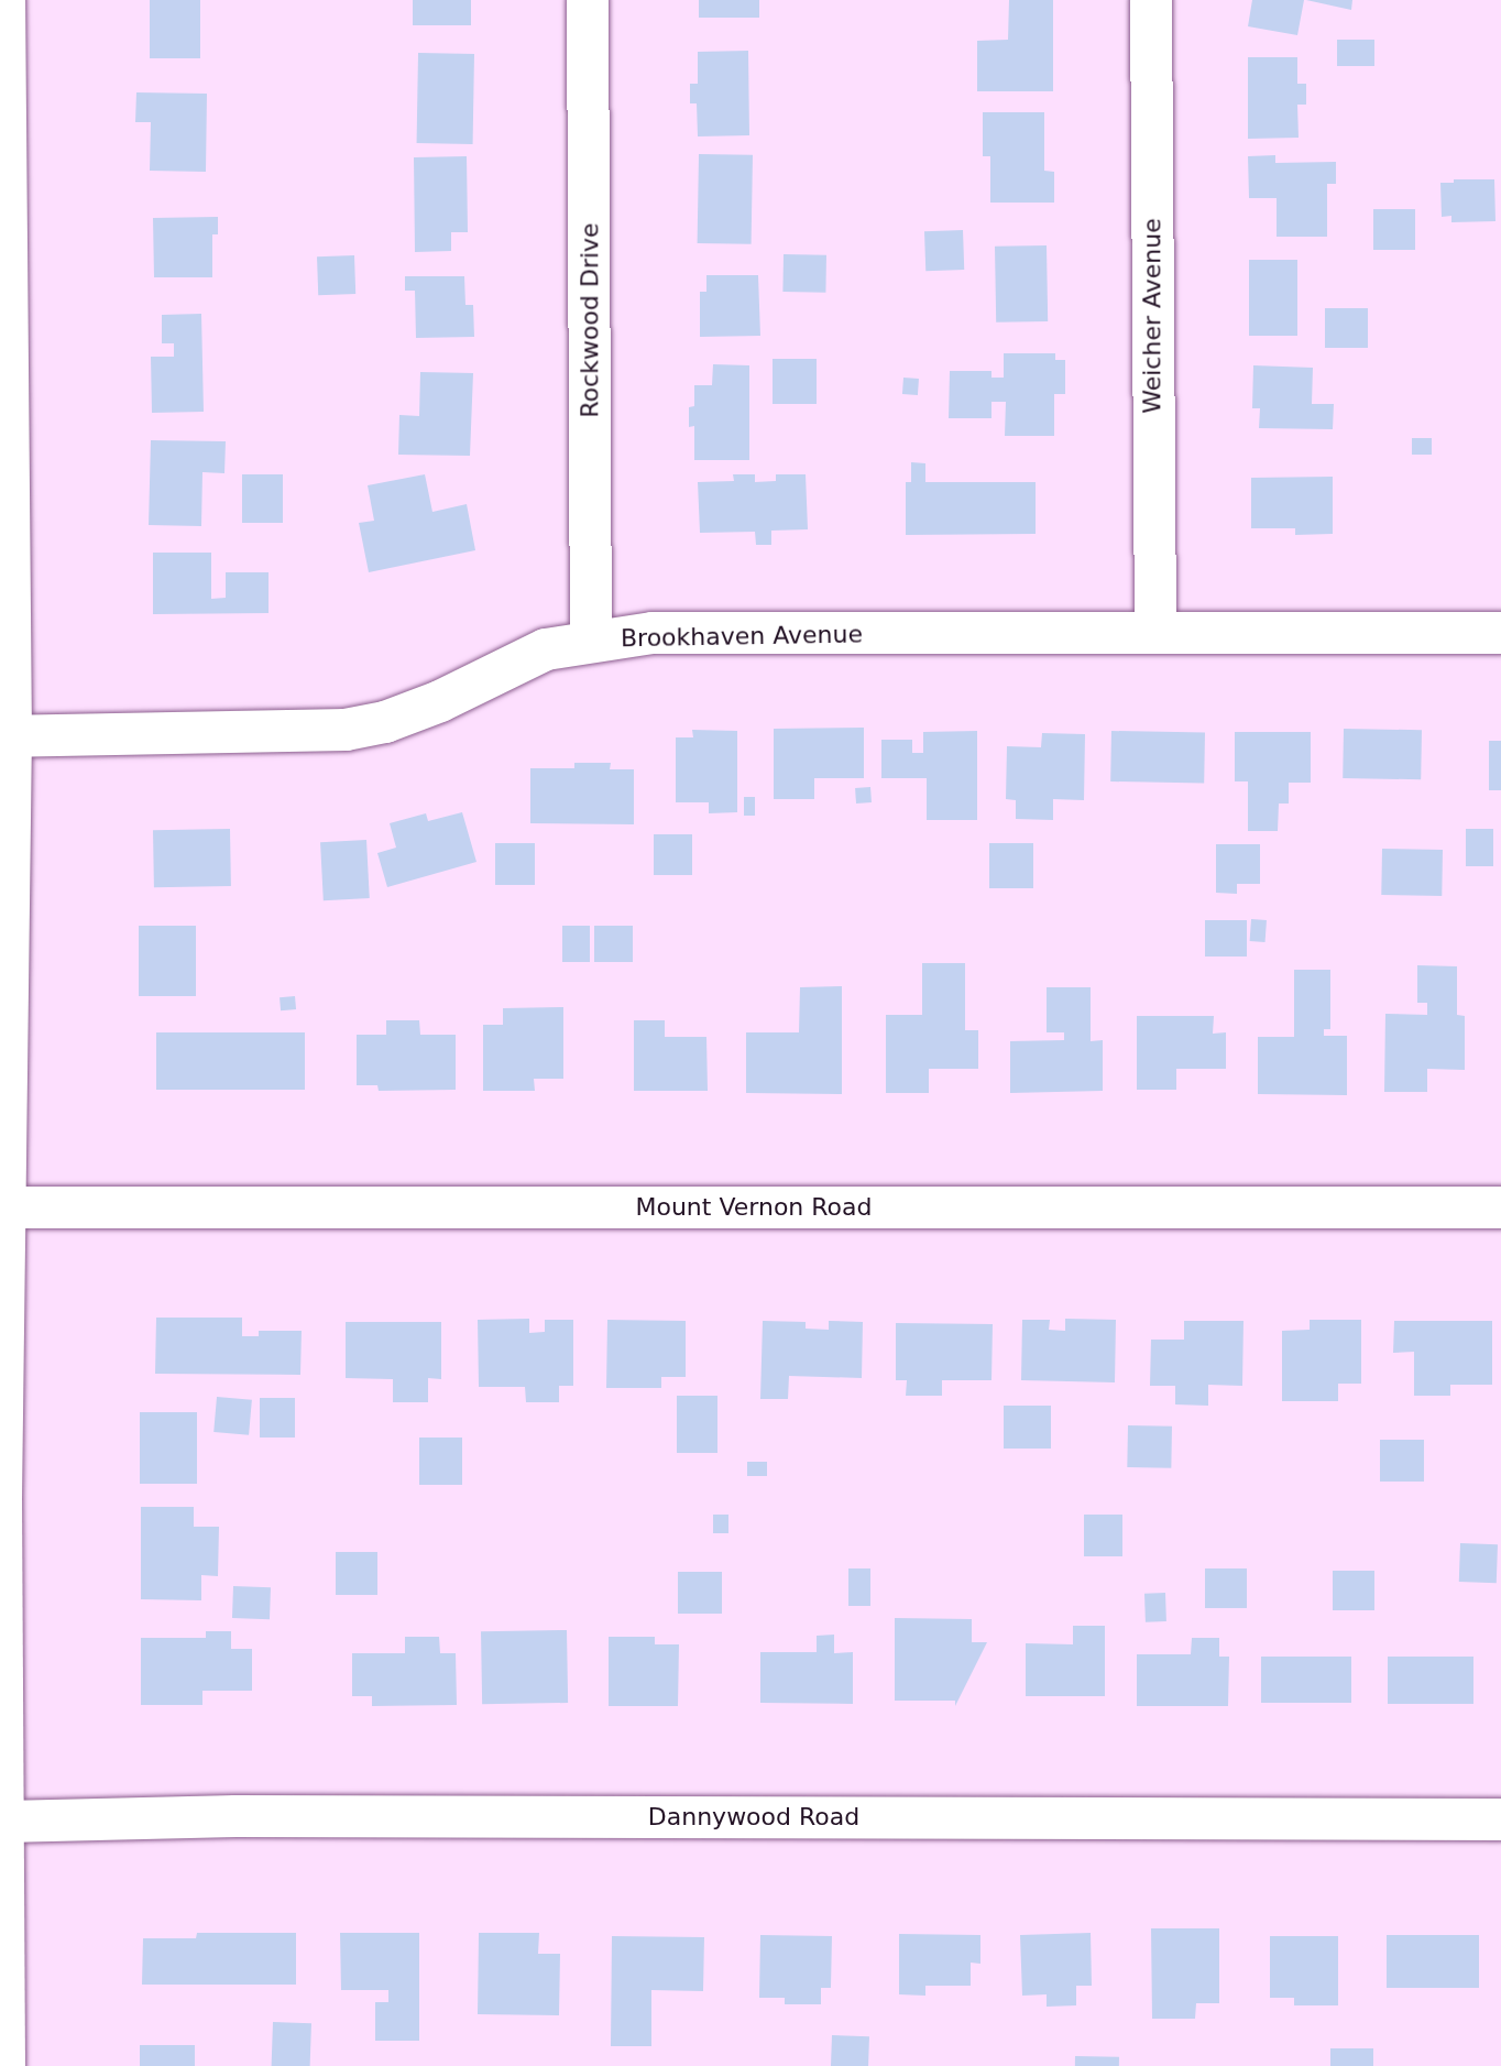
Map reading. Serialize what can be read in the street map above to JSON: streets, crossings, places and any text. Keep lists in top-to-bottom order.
{
  "streets": {
    "street": [
      "Weicher Avenue",
      "Rockwood Drive",
      "Brookhaven Avenue",
      "Mount Vernon Road",
      "Dannywood Road"
    ]
  },
  "crossings": [
    ["Weicher Avenue", "Brookhaven Avenue"],
    ["Rockwood Drive", "Brookhaven Avenue"]
  ]
}
